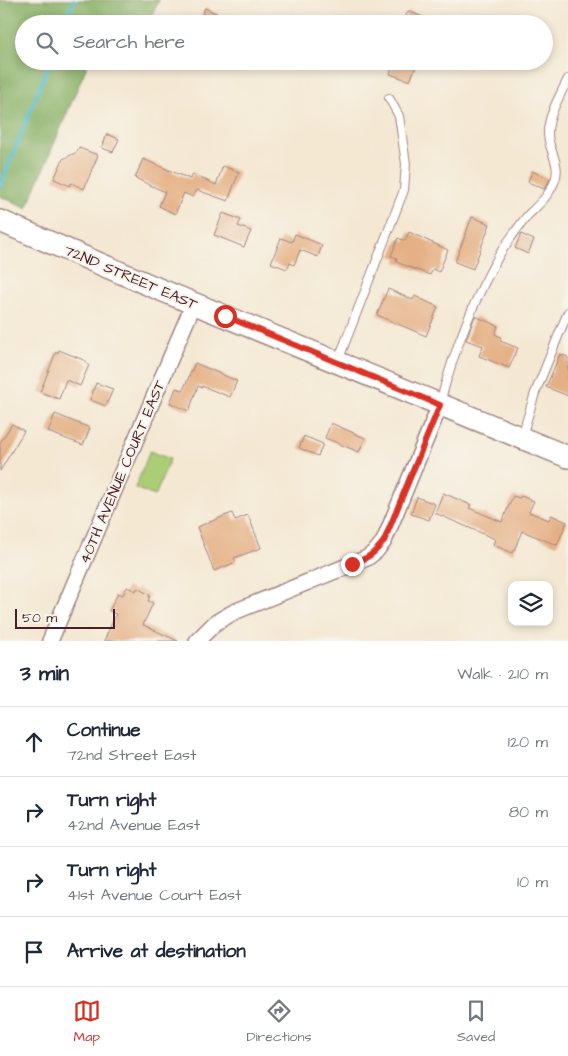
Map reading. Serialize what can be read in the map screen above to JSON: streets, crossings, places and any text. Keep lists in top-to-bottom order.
{
  "streets": {
    "main road": ["72ND STREET EAST"],
    "street": ["40TH AVENUE COURT EAST"]
  },
  "crossings": [
    ["72ND STREET EAST", "40TH AVENUE COURT EAST"]
  ],
  "scale_bar": "50 m",
  "page": {
    "search": "Search here",
    "scale": "50 m",
    "heading": ["3 min", "Walk · 210 m"],
    "list": [
      ["Continue", "72nd Street East", "120 m"],
      ["Turn right", "42nd Avenue East", "80 m"],
      ["Turn right", "41st Avenue Court East", "10 m"],
      "Arrive at destination"
    ],
    "nav": ["Map", "Directions", "Saved"]
  }
}
